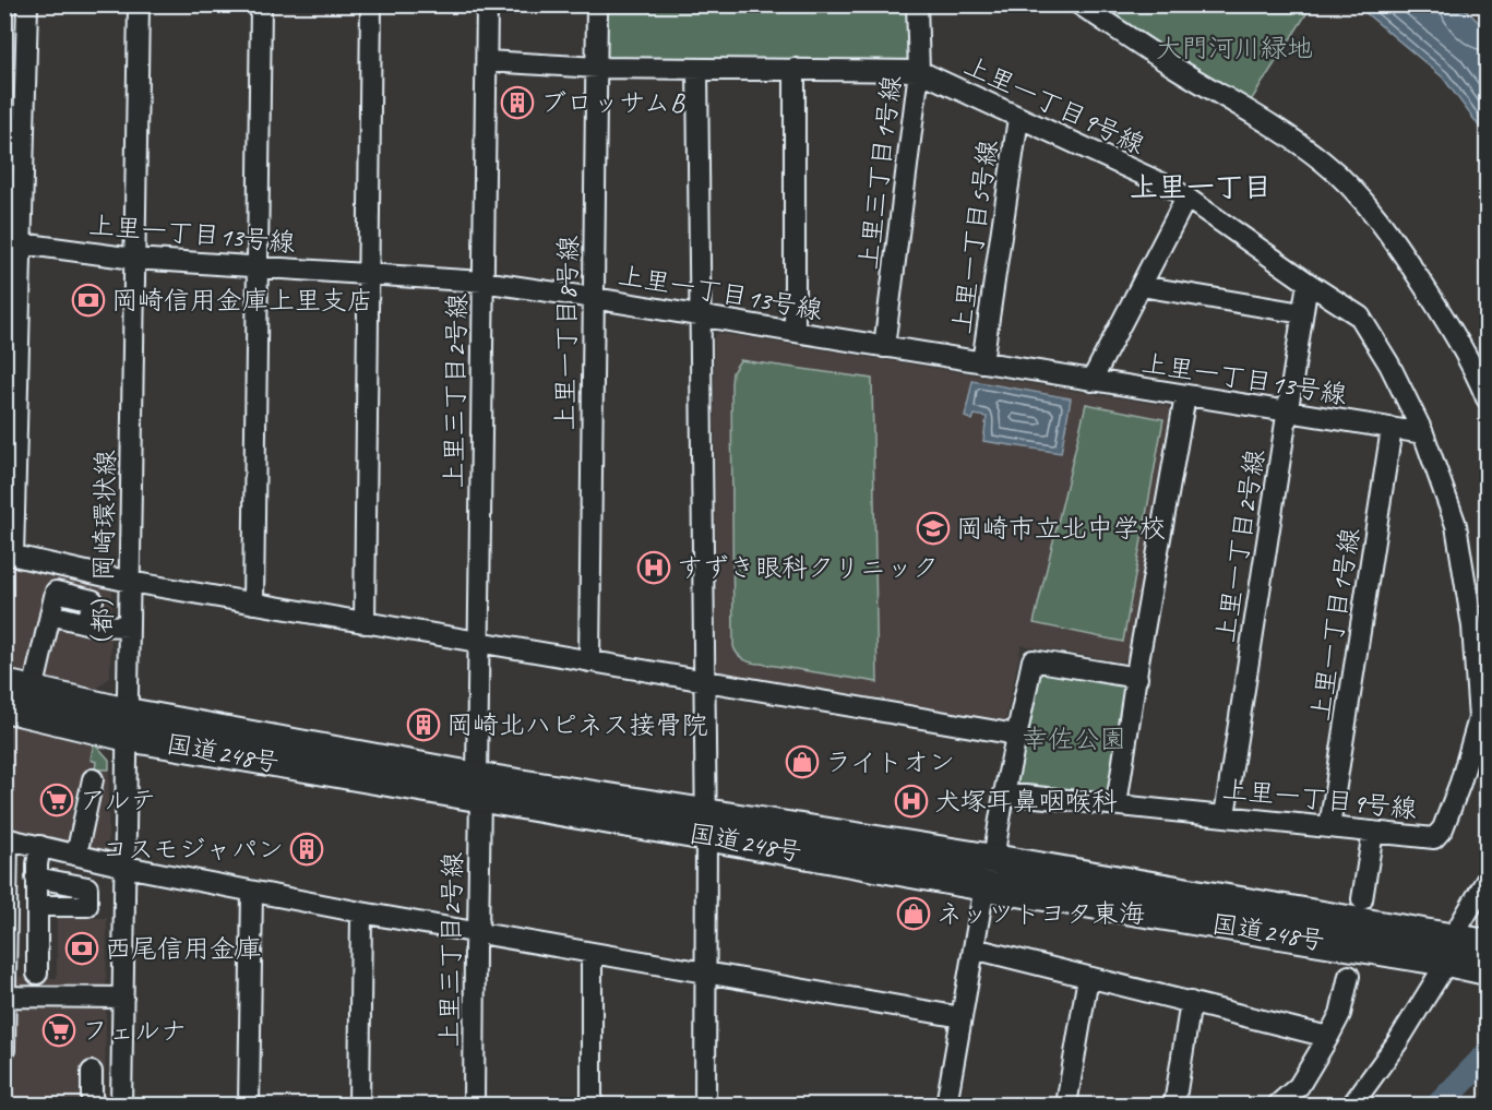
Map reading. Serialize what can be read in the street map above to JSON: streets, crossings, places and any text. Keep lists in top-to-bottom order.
{
  "streets": {
    "highway": ["国道248号"],
    "street": [
      "上里一丁目9号線",
      "上里三丁目1号線",
      "上里一丁目13号線",
      "上里一丁目5号線",
      "上里一丁目8号線",
      "上里三丁目2号線",
      "上里一丁目2号線",
      "（都）岡崎環状線",
      "上里一丁目1号線"
    ]
  },
  "crossings": [
    ["上里一丁目9号線", "上里三丁目1号線"],
    ["上里一丁目9号線", "上里一丁目13号線"],
    ["上里一丁目9号線", "上里一丁目5号線"],
    ["上里一丁目9号線", "上里一丁目8号線"],
    ["上里一丁目9号線", "上里三丁目2号線"],
    ["上里一丁目9号線", "上里一丁目2号線"],
    ["上里一丁目9号線", "上里一丁目1号線"],
    ["上里三丁目1号線", "上里一丁目13号線"],
    ["上里一丁目13号線", "上里一丁目5号線"],
    ["上里一丁目13号線", "上里一丁目8号線"],
    ["上里一丁目13号線", "上里三丁目2号線"],
    ["上里一丁目13号線", "上里一丁目2号線"],
    ["上里一丁目13号線", "（都）岡崎環状線"],
    ["上里一丁目13号線", "上里一丁目1号線"],
    ["上里三丁目2号線", "国道248号"],
    ["（都）岡崎環状線", "国道248号"]
  ],
  "districts": ["上里一丁目"],
  "parks": ["大門河川緑地", "幸佐公園"],
  "places": {
    "building": ["ブロッサムB", "岡崎北ハピネス接骨院", "コスモジャパン"],
    "bank": ["岡崎信用金庫上里支店", "西尾信用金庫"],
    "school or university": ["岡崎市立北中学校"],
    "hospital": ["すずき眼科クリニック", "犬塚耳鼻咽喉科"],
    "shop": ["ライトオン", "ネッツトヨタ東海"],
    "supermarket": ["アルテ", "フェルナ"]
  }
}
